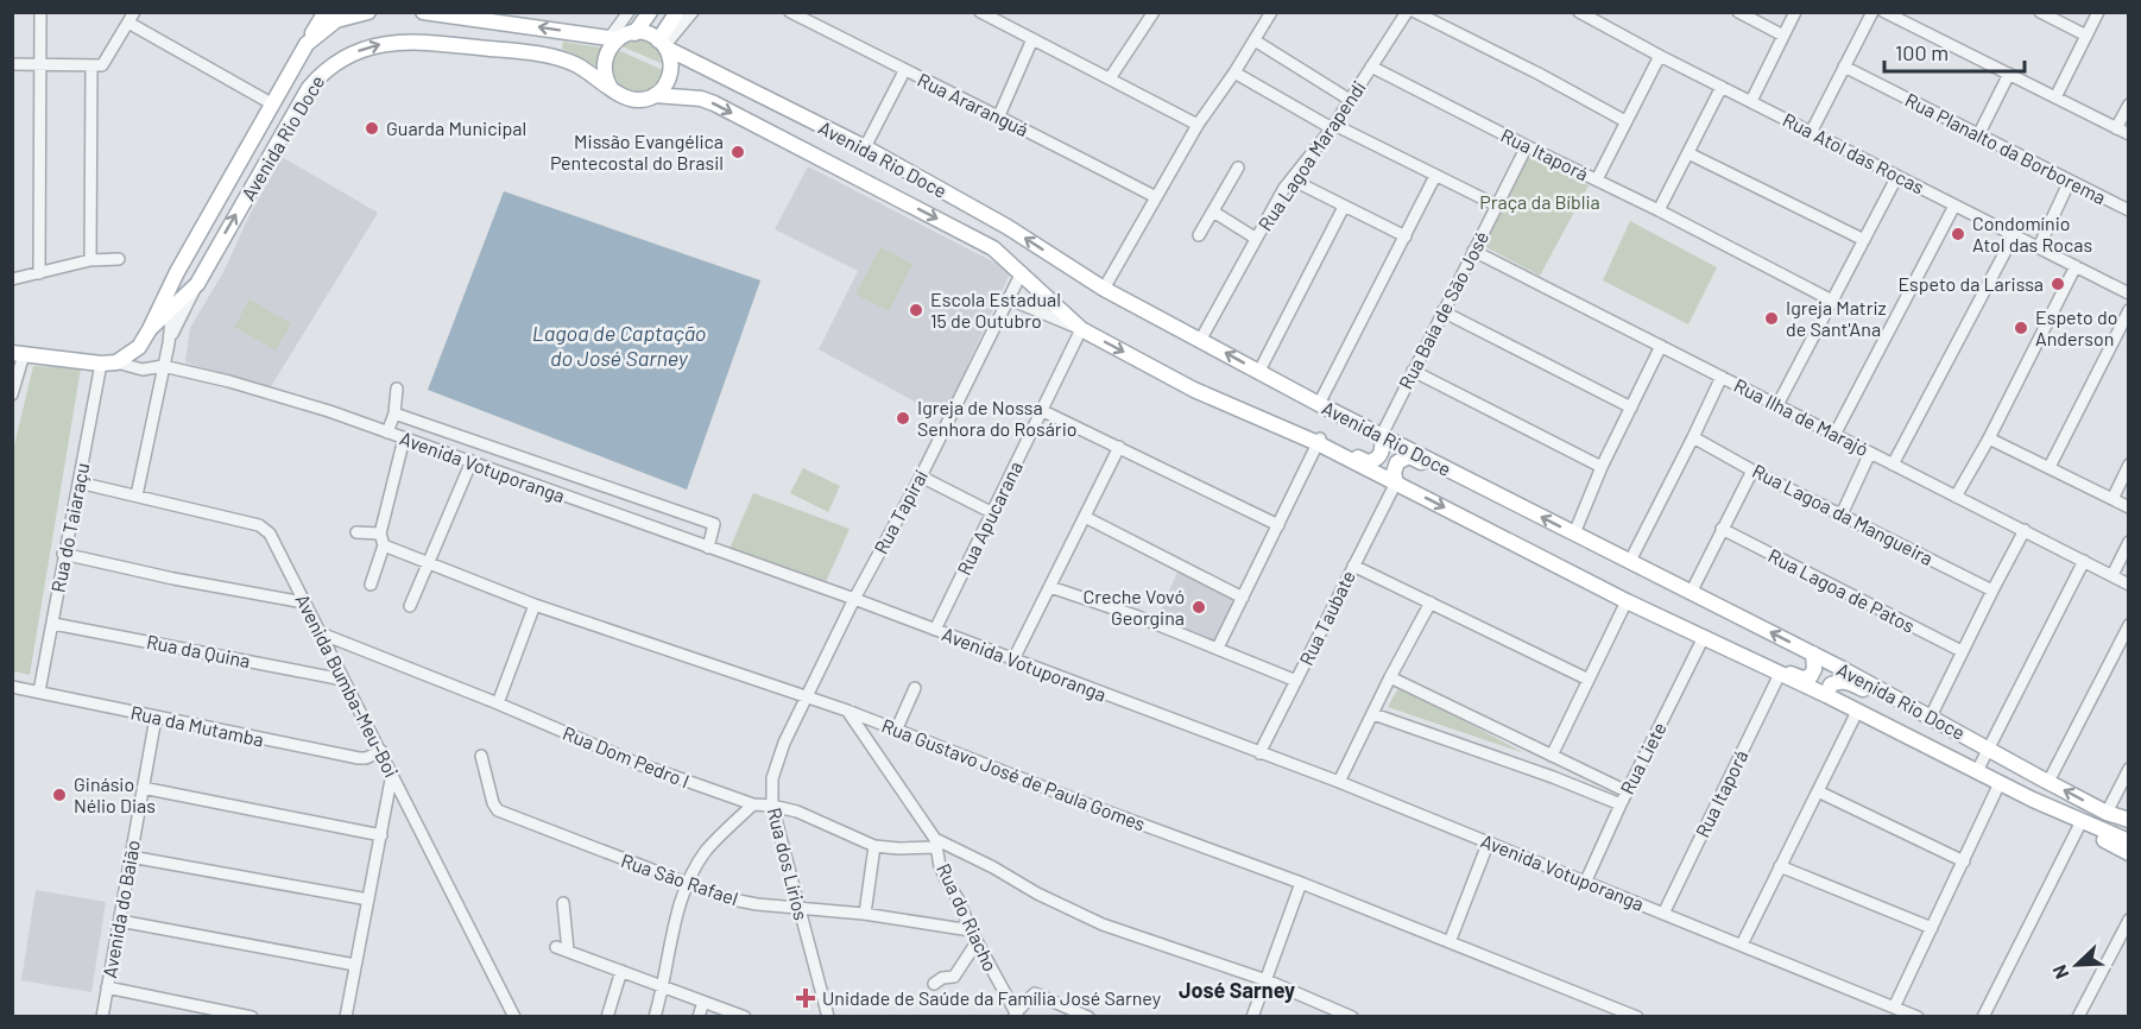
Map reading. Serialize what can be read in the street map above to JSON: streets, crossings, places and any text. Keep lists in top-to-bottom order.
{
  "streets": {
    "main road": ["Avenida Rio Doce"],
    "street": [
      "Rua Araranguá",
      "Rua Planalto da Borborema",
      "Rua Atol das Rocas",
      "Rua Itaporá",
      "Rua Lagoa Marapendi",
      "Rua Baía de São José",
      "Rua Ilha de Marajó",
      "Avenida Votuporanga",
      "Rua Tapiraí",
      "Rua Lagoa da Mangueira",
      "Rua Apucarana",
      "Rua do Taiaraçu",
      "Rua Lagoa de Patos",
      "Rua Taubate",
      "Rua da Quina",
      "Avenida Bumba-Meu-Boi",
      "Rua da Mutamba",
      "Rua Dom Pedro I",
      "Rua Liete",
      "Rua Gustavo José de Paula Gomes",
      "Rua dos Lírios",
      "Rua São Rafael",
      "Avenida do Baião",
      "Rua do Riacho"
    ]
  },
  "crossings": [
    ["Avenida Rio Doce", "Rua Itaporá"],
    ["Avenida Rio Doce", "Rua Lagoa Marapendi"],
    ["Avenida Rio Doce", "Rua Baía de São José"],
    ["Avenida Rio Doce", "Avenida Votuporanga"],
    ["Avenida Rio Doce", "Rua Tapiraí"],
    ["Avenida Rio Doce", "Rua Apucarana"],
    ["Avenida Rio Doce", "Rua Taubate"],
    ["Avenida Rio Doce", "Avenida Bumba-Meu-Boi"],
    ["Avenida Rio Doce", "Rua Liete"],
    ["Rua Itaporá", "Rua Lagoa Marapendi"],
    ["Rua Itaporá", "Rua Baía de São José"],
    ["Rua Itaporá", "Avenida Votuporanga"],
    ["Rua Baía de São José", "Rua Ilha de Marajó"],
    ["Avenida Votuporanga", "Rua Tapiraí"],
    ["Avenida Votuporanga", "Rua Apucarana"],
    ["Avenida Votuporanga", "Rua Taubate"],
    ["Avenida Votuporanga", "Rua Liete"],
    ["Avenida Votuporanga", "Rua dos Lírios"],
    ["Rua Tapiraí", "Rua dos Lírios"],
    ["Rua do Taiaraçu", "Rua da Quina"],
    ["Rua do Taiaraçu", "Avenida Bumba-Meu-Boi"],
    ["Rua do Taiaraçu", "Rua da Mutamba"],
    ["Rua da Quina", "Avenida Bumba-Meu-Boi"],
    ["Avenida Bumba-Meu-Boi", "Rua da Mutamba"],
    ["Avenida Bumba-Meu-Boi", "Rua Dom Pedro I"],
    ["Rua da Mutamba", "Avenida do Baião"],
    ["Rua Dom Pedro I", "Rua dos Lírios"],
    ["Rua Dom Pedro I", "Rua do Riacho"],
    ["Rua Gustavo José de Paula Gomes", "Rua dos Lírios"],
    ["Rua Gustavo José de Paula Gomes", "Rua do Riacho"],
    ["Rua dos Lírios", "Rua São Rafael"],
    ["Rua São Rafael", "Rua do Riacho"]
  ],
  "districts": ["José Sarney"],
  "water": ["Lagoa de Captação do José Sarney"],
  "parks": ["Praça da Bíblia"],
  "places": {
    "other": [
      "Guarda Municipal",
      "Missão Evangélica Pentecostal do Brasil",
      "Condomínio Atol das Rocas",
      "Espeto da Larissa",
      "Escola Estadual 15 de Outubro",
      "Igreja Matriz de Sant'Ana",
      "Espeto do Anderson",
      "Igreja de Nossa Senhora do Rosário",
      "Creche Vovó Georgina",
      "Ginásio Nélio Dias"
    ],
    "health": ["Unidade de Saúde da Família José Sarney"]
  },
  "scale_bar": "100 m",
  "north": "bottom left"
}
